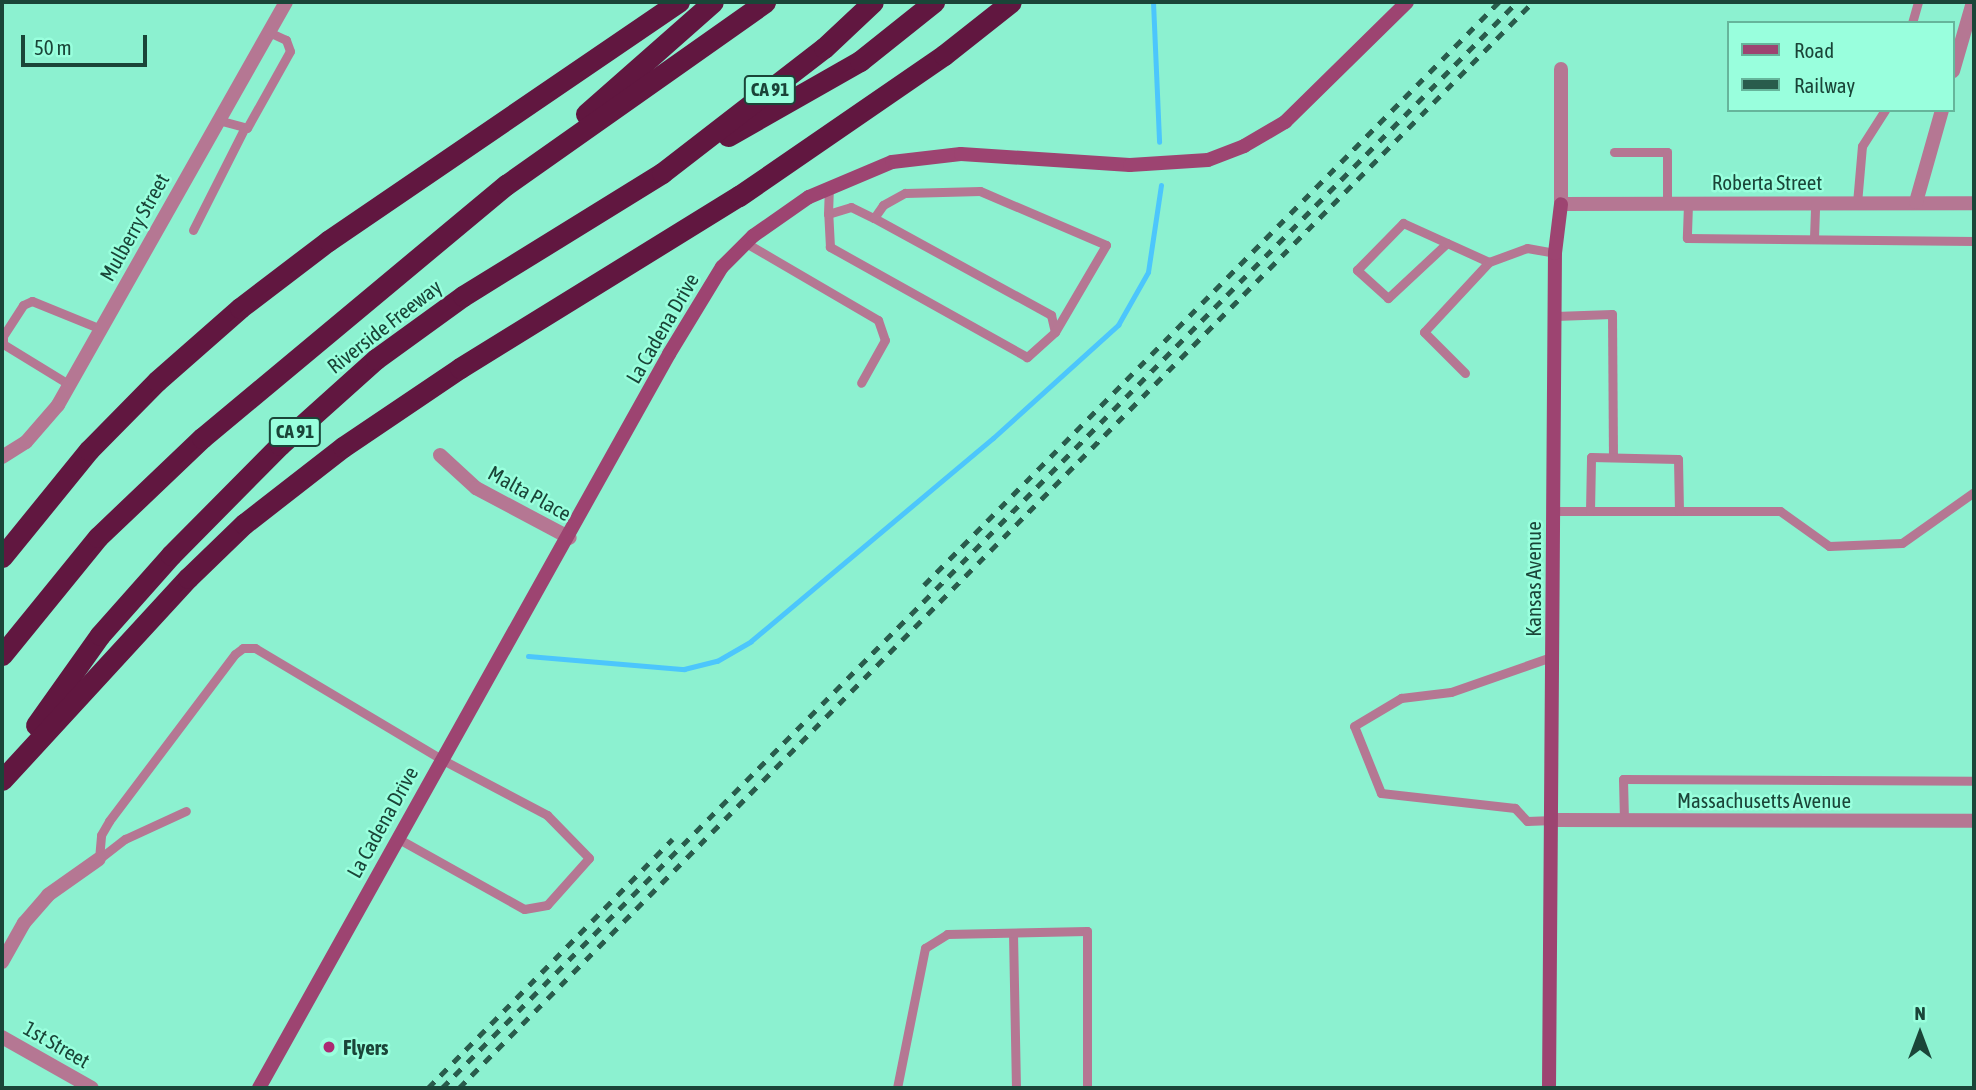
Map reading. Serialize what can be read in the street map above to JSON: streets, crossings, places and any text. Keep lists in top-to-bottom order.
{
  "streets": {
    "highway": ["CA 91", "Riverside Freeway"],
    "street": [
      "Roberta Street",
      "Mulberry Street",
      "La Cadena Drive",
      "Malta Place",
      "Kansas Avenue",
      "Massachusetts Avenue",
      "1st Street"
    ]
  },
  "crossings": [
    ["Roberta Street", "Kansas Avenue"],
    ["La Cadena Drive", "Malta Place"],
    ["Kansas Avenue", "Massachusetts Avenue"]
  ],
  "places": ["Flyers"],
  "legend": ["Road", "Railway"],
  "scale_bar": "50 m",
  "north": "top"
}
